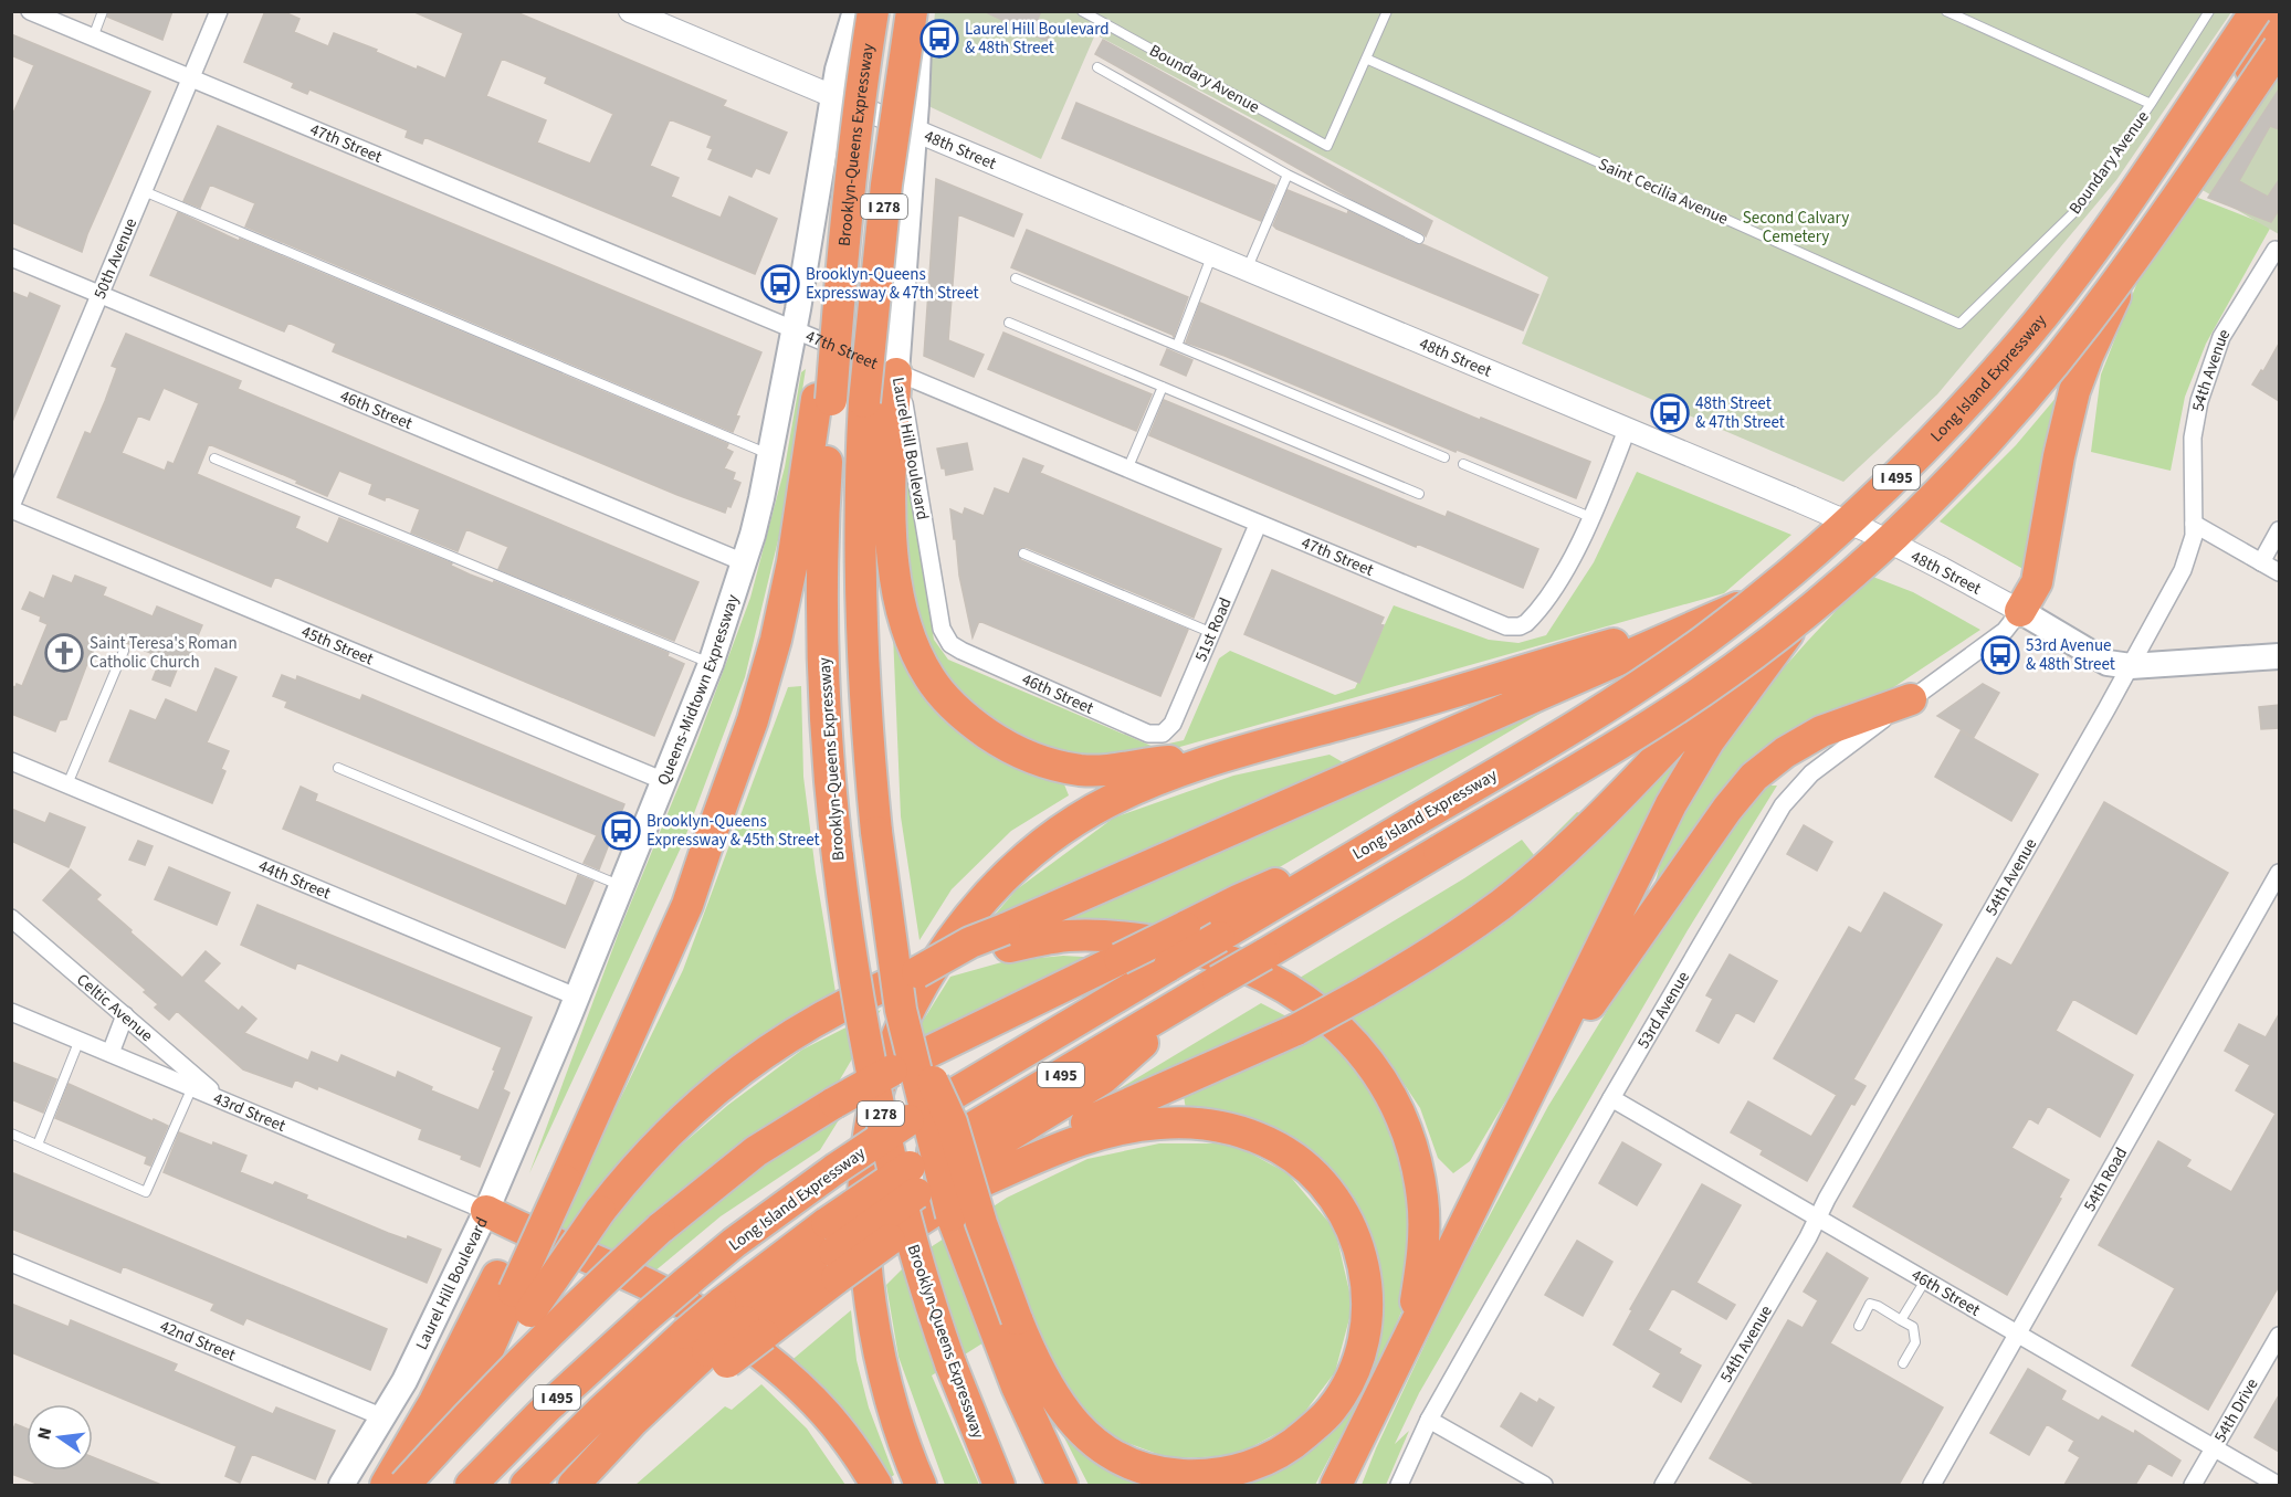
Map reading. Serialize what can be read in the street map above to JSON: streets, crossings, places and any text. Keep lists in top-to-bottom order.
{
  "streets": {
    "highway": [
      "Brooklyn-Queens Expressway",
      "I 278",
      "Long Island Expressway",
      "I 495"
    ],
    "main road": ["48th Street", "Laurel Hill Boulevard", "Queens-Midtown Expressway"],
    "street": [
      "47th Street",
      "50th Avenue",
      "54th Avenue",
      "46th Street",
      "51st Road",
      "45th Street",
      "44th Street",
      "Celtic Avenue",
      "53rd Avenue",
      "43rd Street",
      "54th Road",
      "42nd Street",
      "54th Drive"
    ],
    "lane": ["Boundary Avenue", "Saint Cecilia Avenue"]
  },
  "crossings": [
    ["Boundary Avenue", "Saint Cecilia Avenue"],
    ["47th Street", "Brooklyn-Queens Expressway"],
    ["47th Street", "48th Street"],
    ["47th Street", "50th Avenue"],
    ["47th Street", "Laurel Hill Boulevard"],
    ["47th Street", "51st Road"],
    ["Brooklyn-Queens Expressway", "48th Street"],
    ["Brooklyn-Queens Expressway", "46th Street"],
    ["Brooklyn-Queens Expressway", "Queens-Midtown Expressway"],
    ["48th Street", "54th Avenue"],
    ["48th Street", "Laurel Hill Boulevard"],
    ["48th Street", "53rd Avenue"],
    ["50th Avenue", "46th Street"],
    ["50th Avenue", "45th Street"],
    ["54th Avenue", "46th Street"],
    ["46th Street", "Laurel Hill Boulevard"],
    ["46th Street", "51st Road"],
    ["46th Street", "Queens-Midtown Expressway"],
    ["46th Street", "53rd Avenue"],
    ["46th Street", "54th Road"],
    ["46th Street", "54th Drive"],
    ["Laurel Hill Boulevard", "Queens-Midtown Expressway"],
    ["Laurel Hill Boulevard", "43rd Street"],
    ["Laurel Hill Boulevard", "42nd Street"],
    ["45th Street", "Queens-Midtown Expressway"],
    ["Queens-Midtown Expressway", "44th Street"],
    ["Celtic Avenue", "43rd Street"]
  ],
  "parks": ["Second Calvary Cemetery"],
  "places": {
    "bus stop": [
      "Laurel Hill Boulevard & 48th Street",
      "Brooklyn-Queens Expressway & 47th Street",
      "48th Street & 47th Street",
      "53rd Avenue & 48th Street",
      "Brooklyn-Queens Expressway & 45th Street"
    ],
    "church": ["Saint Teresa's Roman Catholic Church"]
  },
  "north": "left"
}
